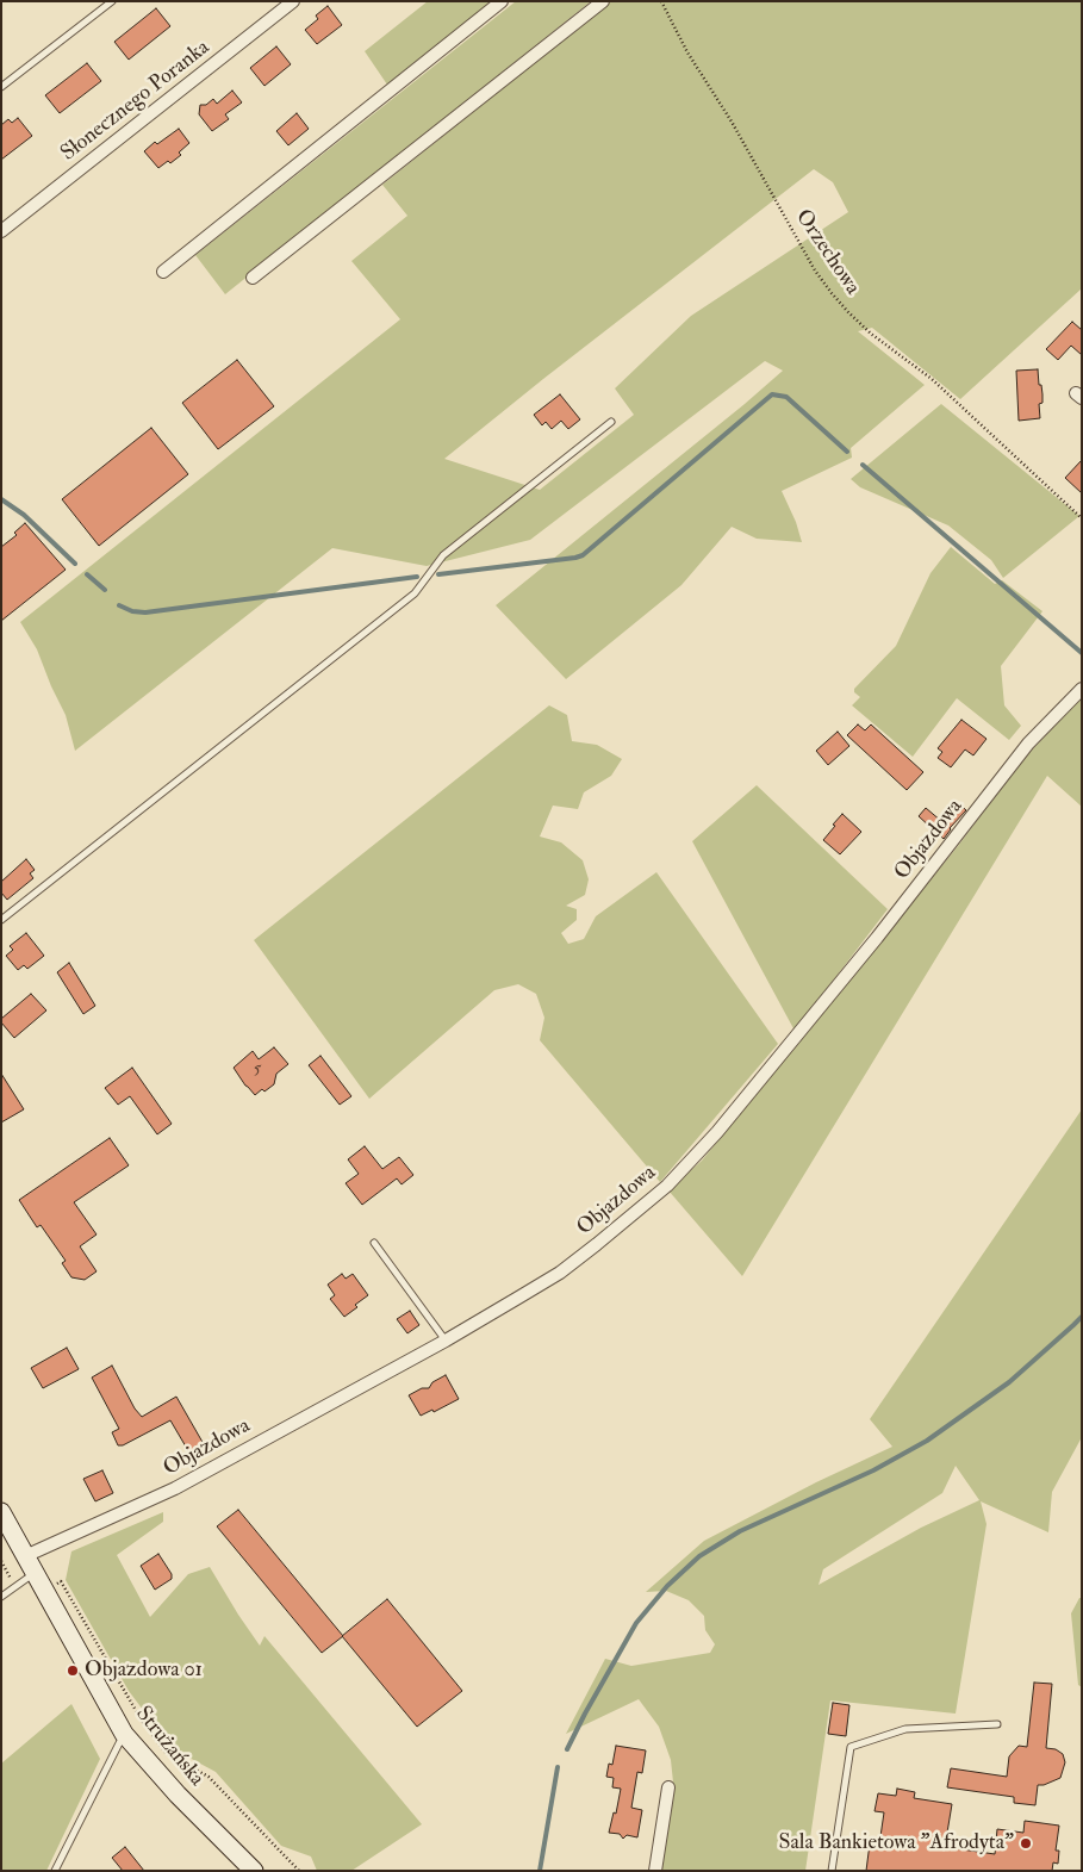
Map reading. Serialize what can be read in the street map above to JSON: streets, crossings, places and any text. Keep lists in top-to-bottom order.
{
  "streets": {
    "main road": ["Strużańska"],
    "street": ["Słonecznego Poranka", "Objazdowa"],
    "path": ["Orzechowa"]
  },
  "crossings": [
    ["Objazdowa", "Strużańska"]
  ],
  "places": ["Objazdowa 01", "Sala Bankietowa \"Afrodyta\""],
  "house_numbers": ["5"]
}
